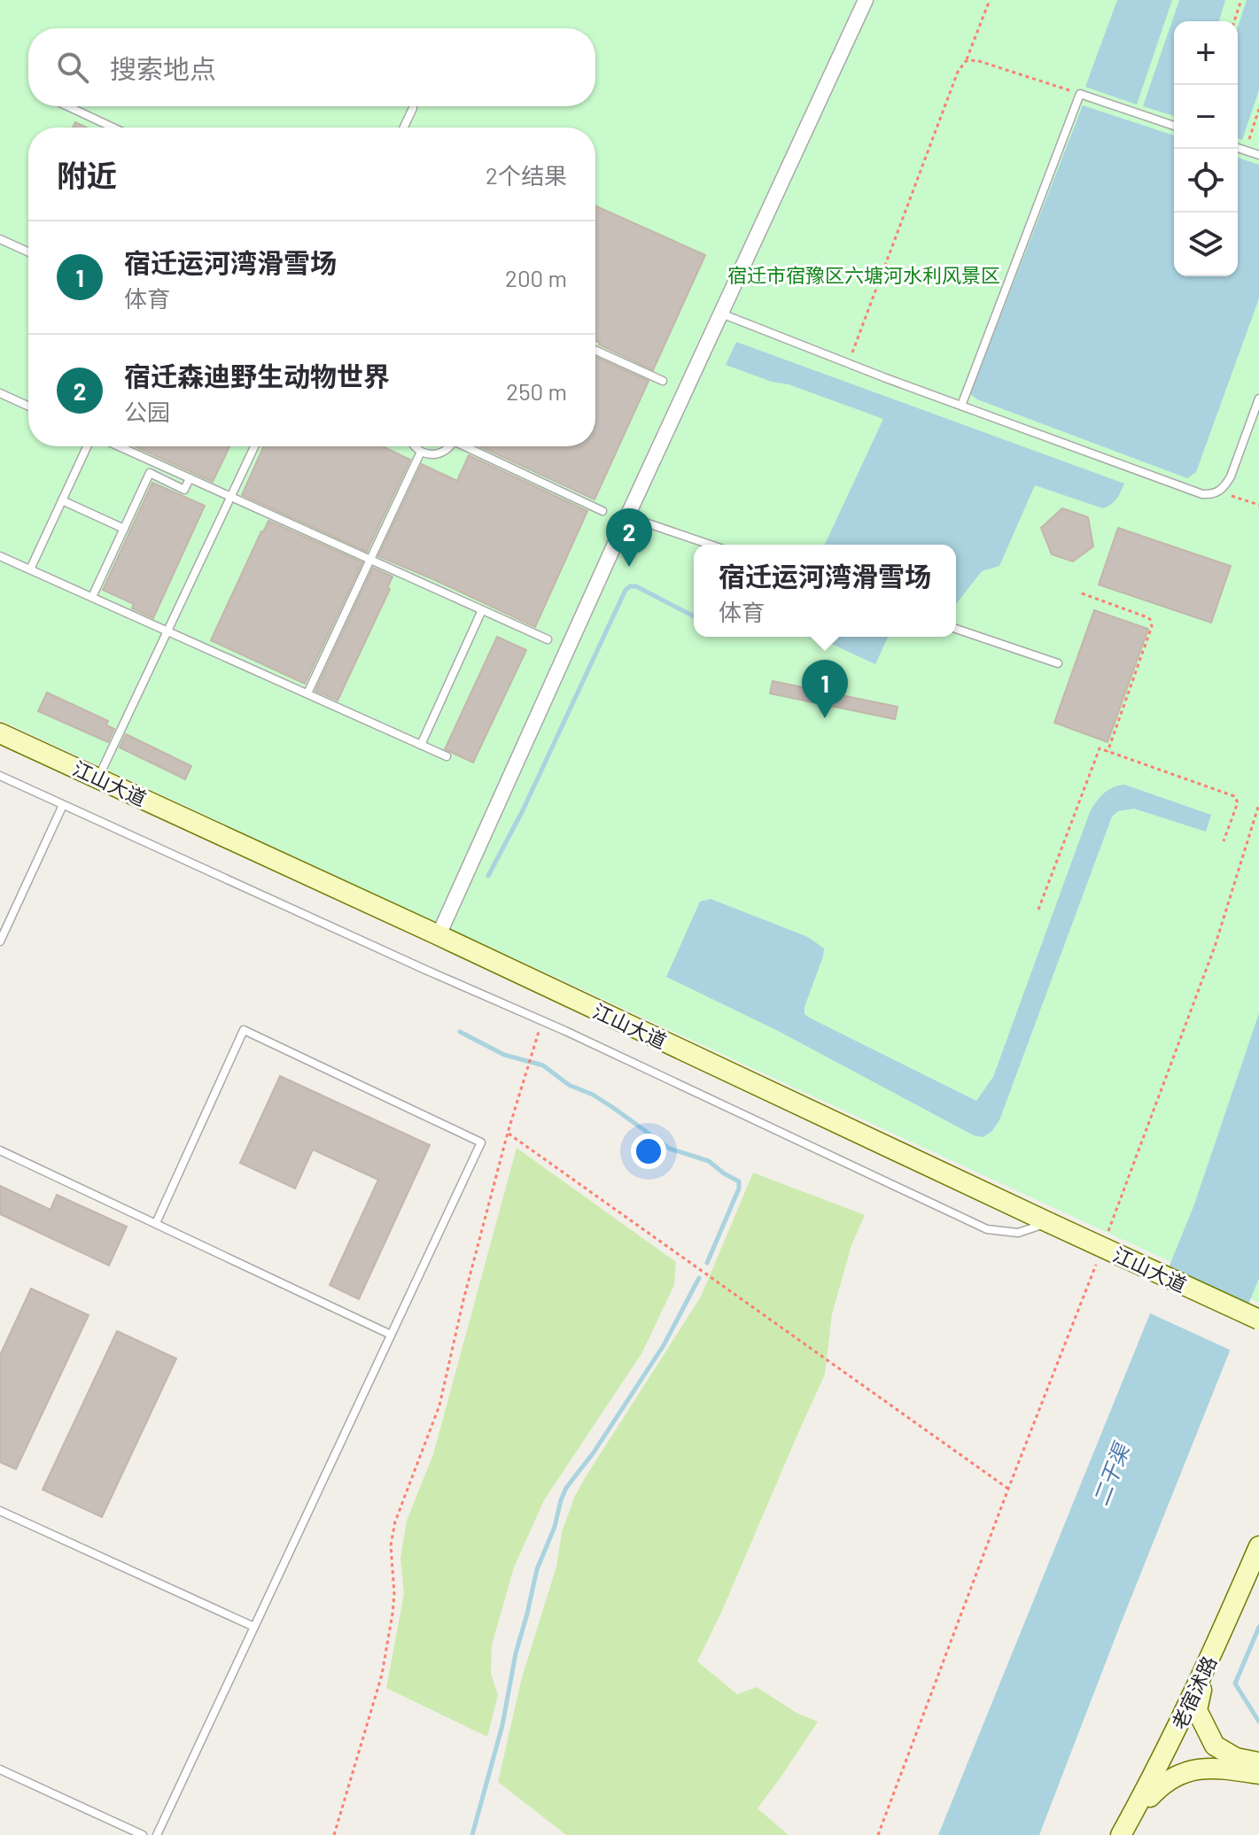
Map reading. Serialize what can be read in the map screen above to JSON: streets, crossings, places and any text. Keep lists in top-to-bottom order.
{
  "streets": {
    "main road": ["江山大道", "老宿沭路"]
  },
  "water": ["二干渠"],
  "parks": ["宿迁市宿豫区六塘河水利风景区"],
  "page": {
    "map_buttons": ["+", "−"],
    "search": "搜索地点",
    "heading": ["附近", "2个结果"],
    "list": [
      {
        "mark": "1",
        "name": "宿迁运河湾滑雪场",
        "note": "体育",
        "value": "200 m"
      },
      {
        "mark": "2",
        "name": "宿迁森迪野生动物世界",
        "note": "公园",
        "value": "250 m"
      }
    ],
    "pins": ["2", "1"],
    "popup": ["宿迁运河湾滑雪场", "体育"]
  }
}
